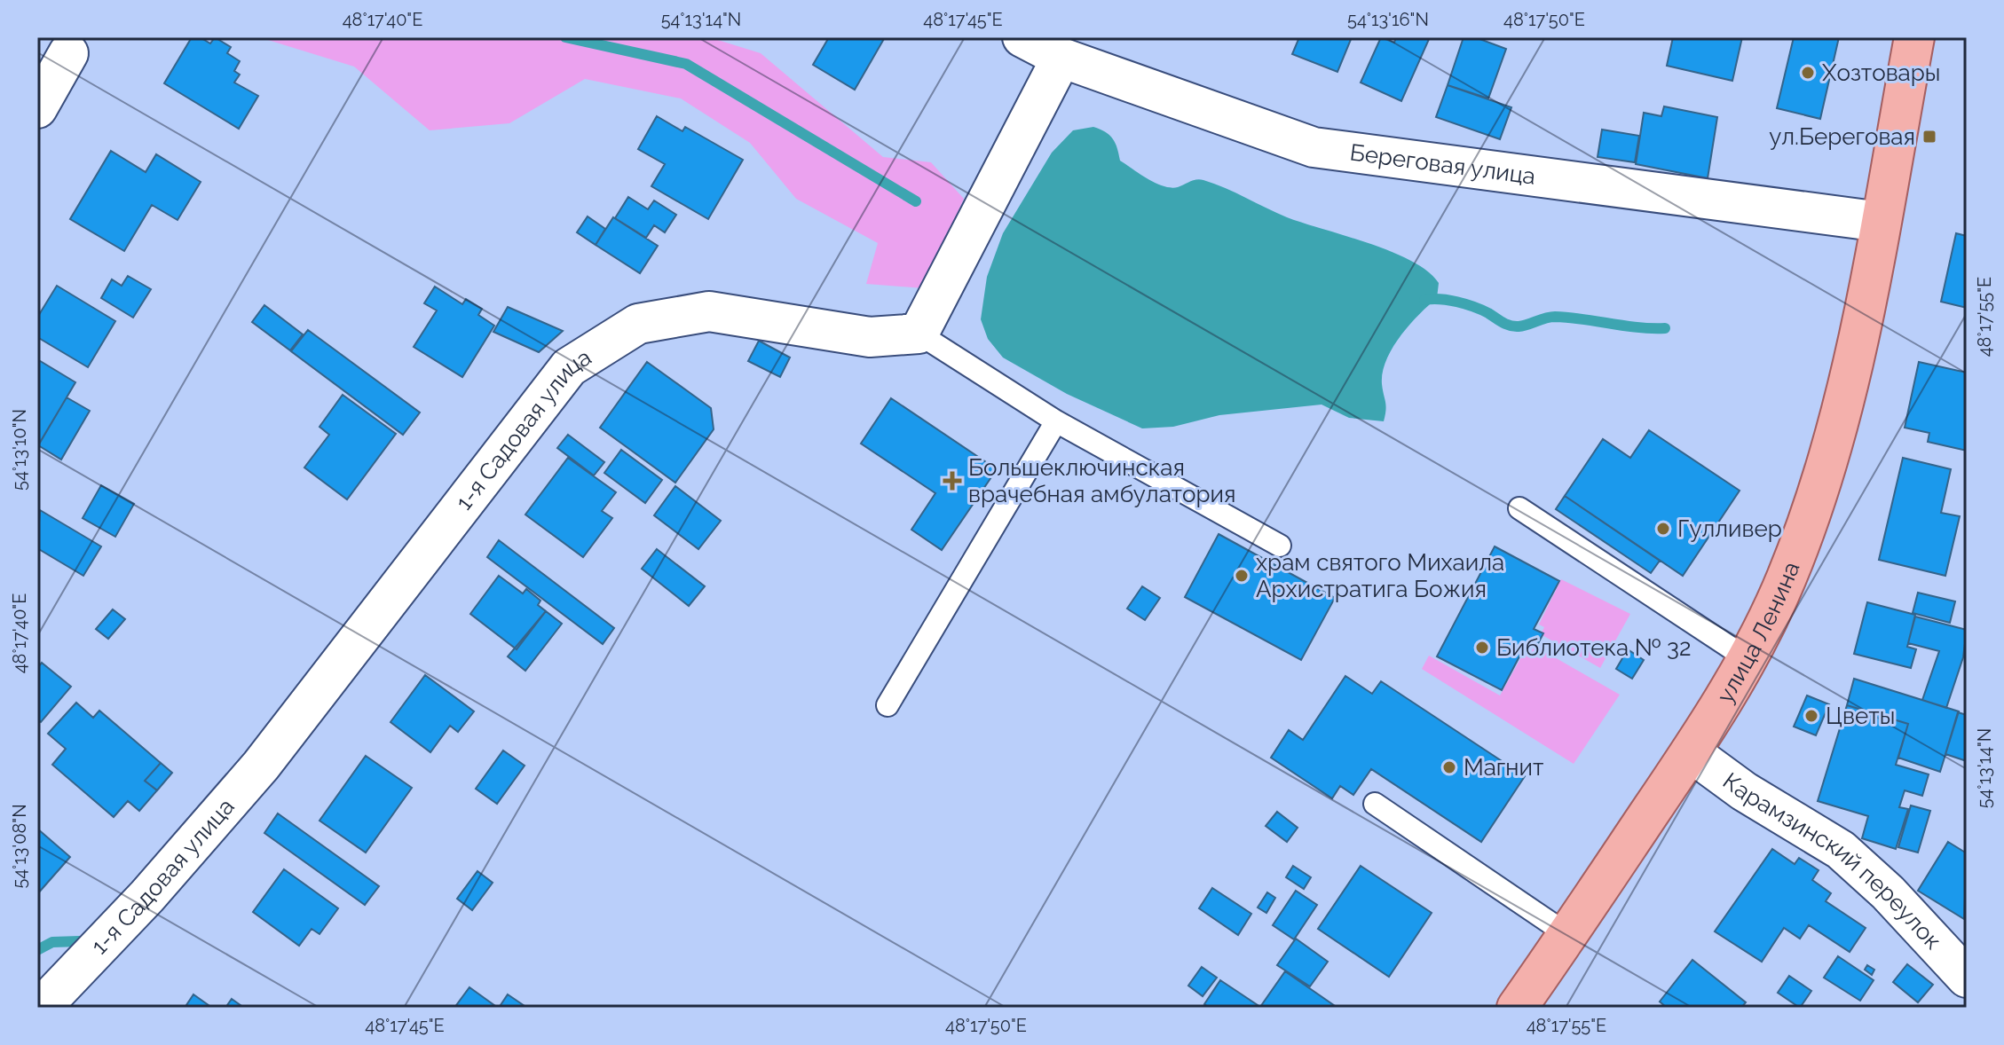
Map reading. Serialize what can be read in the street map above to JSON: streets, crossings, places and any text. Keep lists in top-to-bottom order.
{
  "streets": {
    "main road": ["улица Ленина"],
    "street": ["Береговая улица", "1-я Садовая улица", "Карамзинский переулок"]
  },
  "crossings": [
    ["Береговая улица", "улица Ленина"],
    ["улица Ленина", "Карамзинский переулок"]
  ],
  "places": {
    "other": [
      "Хозтовары",
      "Гулливер",
      "храм святого Михаила Архистратига Божия",
      "Библиотека № 32",
      "Цветы",
      "Магнит"
    ],
    "transit": ["ул.Береговая"],
    "health": ["Большеключинская врачебная амбулатория"]
  },
  "coordinates": [
    "48°17'40\"E",
    "54°13'14\"N",
    "48°17'45\"E",
    "54°13'16\"N",
    "48°17'50\"E",
    "48°17'55\"E",
    "54°13'10\"N",
    "54°13'08\"N"
  ]
}
